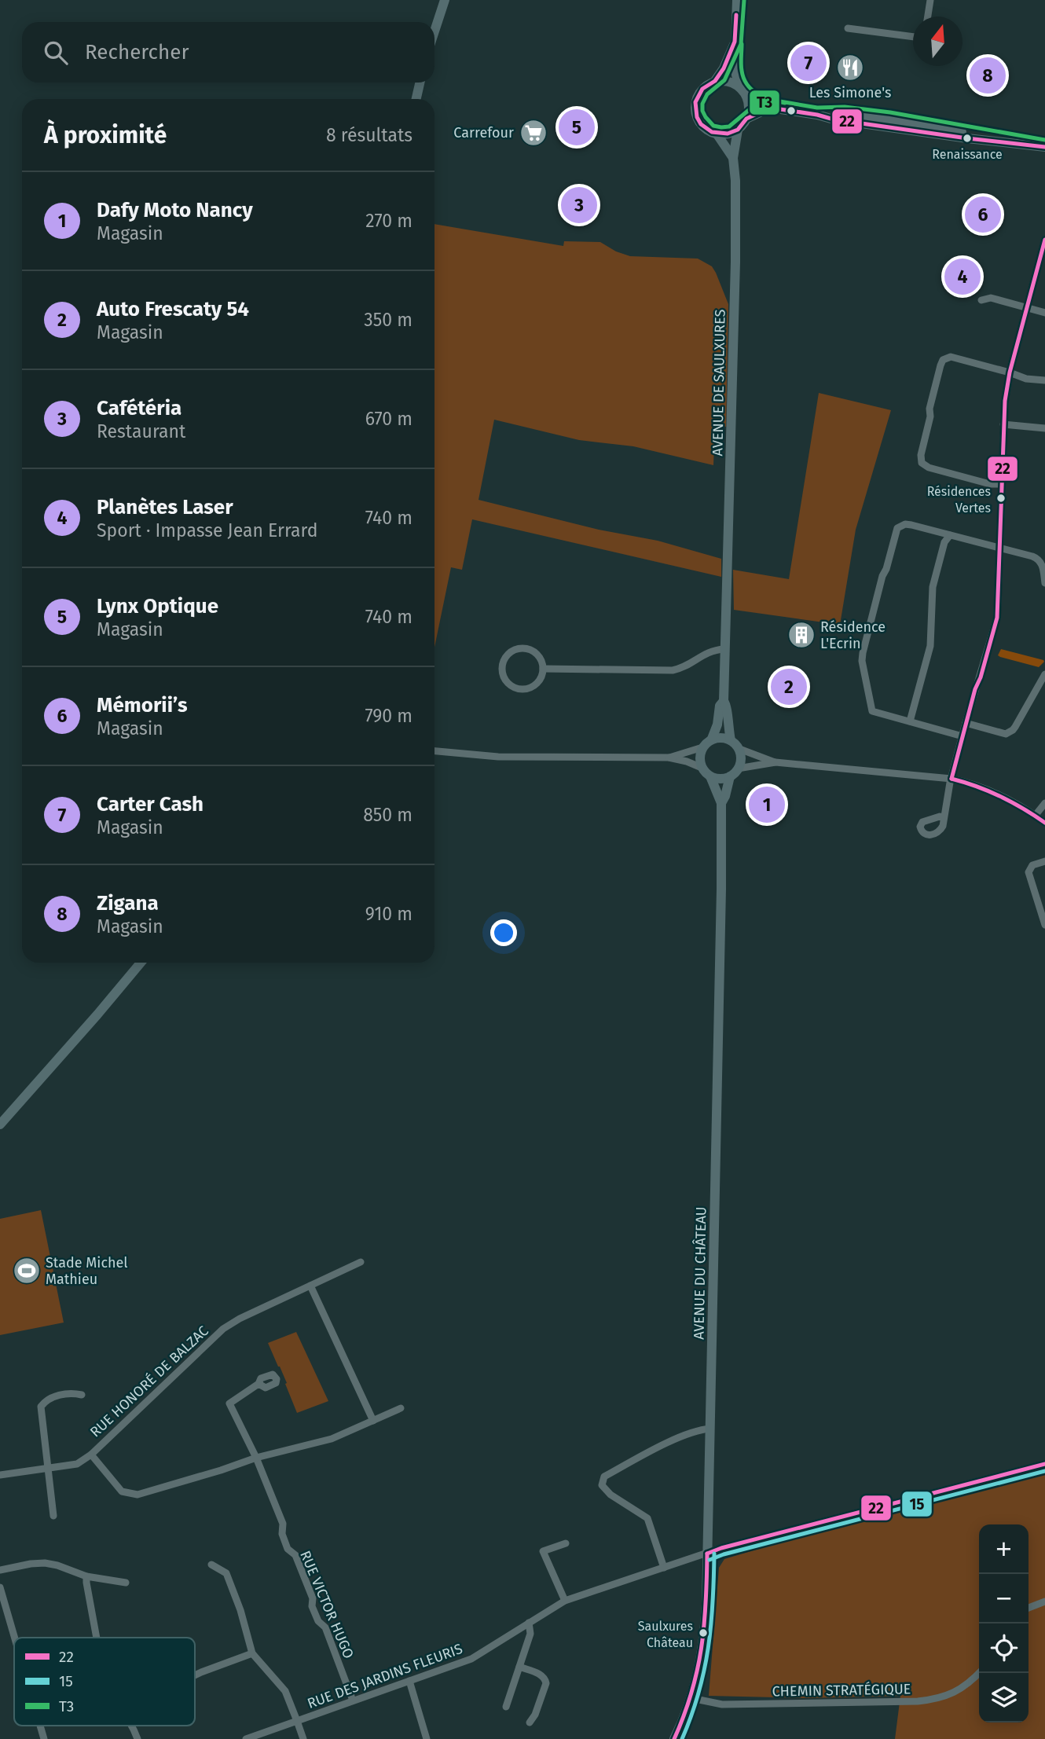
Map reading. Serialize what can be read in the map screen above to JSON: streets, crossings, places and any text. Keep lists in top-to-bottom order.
{
  "streets": {
    "main road": ["AVENUE DE SAULXURES", "AVENUE DU CHÂTEAU"],
    "street": [
      "RUE HONORÉ DE BALZAC",
      "RUE VICTOR HUGO",
      "RUE DES JARDINS FLEURIS",
      "CHEMIN STRATÉGIQUE"
    ]
  },
  "crossings": [
    ["AVENUE DU CHÂTEAU", "RUE DES JARDINS FLEURIS"],
    ["AVENUE DU CHÂTEAU", "CHEMIN STRATÉGIQUE"],
    ["RUE VICTOR HUGO", "RUE DES JARDINS FLEURIS"]
  ],
  "places": {
    "restaurant": ["Les Simone's"],
    "supermarket": ["Carrefour"],
    "other": ["Renaissance", "Résidences Vertes", "Saulxures Château"],
    "building": ["Résidence L'Ecrin"],
    "sports": ["Stade Michel Mathieu"]
  },
  "lines": ["transit line T3", "transit line 22", "transit line 15"],
  "legend": ["22", "15", "T3"],
  "north": "top",
  "page": {
    "search": "Rechercher",
    "pins": [
      "7",
      "8",
      "5",
      "3",
      "6",
      "4",
      "2",
      "1"
    ],
    "heading": ["À proximité", "8 résultats"],
    "list": [
      {
        "mark": "1",
        "name": "Dafy Moto Nancy",
        "note": "Magasin",
        "value": "270 m"
      },
      {
        "mark": "2",
        "name": "Auto Frescaty 54",
        "note": "Magasin",
        "value": "350 m"
      },
      {
        "mark": "3",
        "name": "Cafétéria",
        "note": "Restaurant",
        "value": "670 m"
      },
      {
        "mark": "4",
        "name": "Planètes Laser",
        "note": "Sport · Impasse Jean Errard",
        "value": "740 m"
      },
      {
        "mark": "5",
        "name": "Lynx Optique",
        "note": "Magasin",
        "value": "740 m"
      },
      {
        "mark": "6",
        "name": "Mémorii’s",
        "note": "Magasin",
        "value": "790 m"
      },
      {
        "mark": "7",
        "name": "Carter Cash",
        "note": "Magasin",
        "value": "850 m"
      },
      {
        "mark": "8",
        "name": "Zigana",
        "note": "Magasin",
        "value": "910 m"
      }
    ],
    "map_buttons": ["+", "−"]
  }
}
